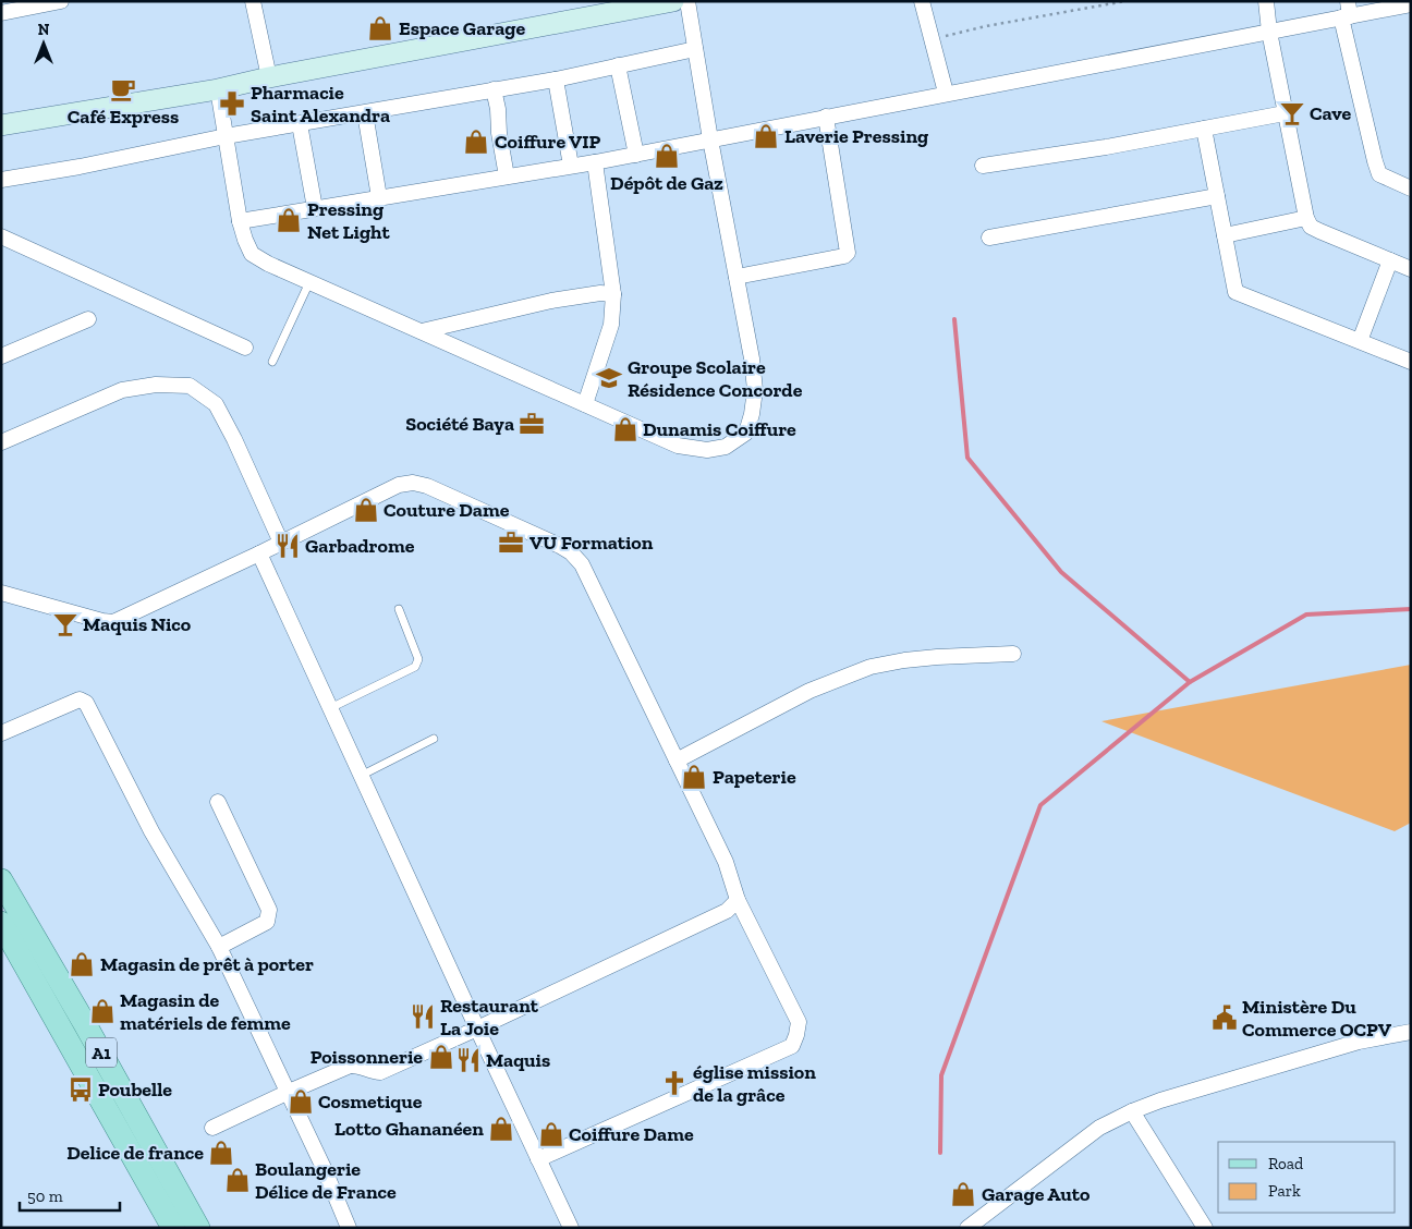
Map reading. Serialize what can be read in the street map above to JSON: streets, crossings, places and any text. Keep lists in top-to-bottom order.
{
  "streets": {
    "main road": ["A1"]
  },
  "places": {
    "shop": [
      "Espace Garage",
      "Laverie Pressing",
      "Coiffure VIP",
      "Dépôt de Gaz",
      "Pressing Net Light",
      "Dunamis Coiffure",
      "Couture Dame",
      "Papeterie",
      "Magasin de prêt à porter",
      "Magasin de matériels de femme",
      "Poissonnerie",
      "Cosmetique",
      "Lotto Ghananéen",
      "Coiffure Dame",
      "Delice de france",
      "Boulangerie Délice de France",
      "Garage Auto"
    ],
    "cafe": ["Café Express"],
    "pharmacy": ["Pharmacie Saint Alexandra"],
    "bar": ["Cave", "Maquis Nico"],
    "school or university": ["Groupe Scolaire Résidence Concorde"],
    "office": ["Société Baya", "VU Formation"],
    "restaurant": ["Garbadrome", "Restaurant La Joie", "Maquis"],
    "public building": ["Ministère Du Commerce OCPV"],
    "church": ["église mission de la grâce"],
    "bus stop": ["Poubelle"]
  },
  "legend": ["Road", "Park"],
  "scale_bar": "50 m",
  "north": "top"
}
